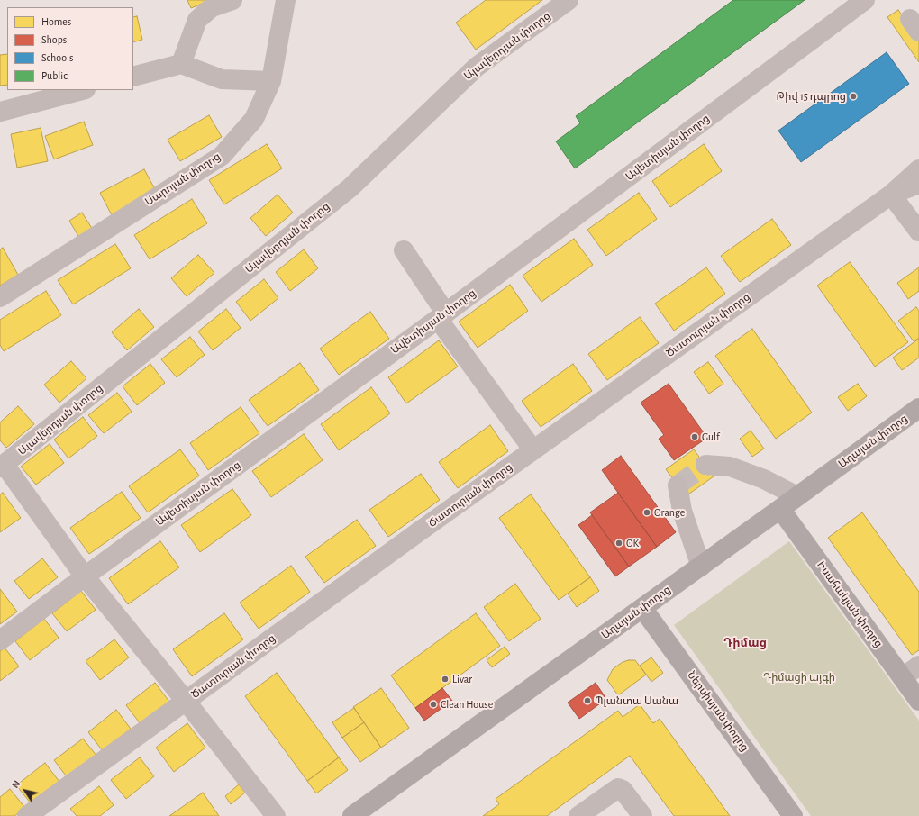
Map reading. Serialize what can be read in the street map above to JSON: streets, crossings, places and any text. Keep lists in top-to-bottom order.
{
  "streets": {
    "main road": ["Աղայան փողոց", "Իսահակյան փողոց", "Ներսիսյան փողոց"],
    "street": [
      "Ալավերդյան փողոց",
      "Ավետիսյան փողոց",
      "Սարոյան փողոց",
      "Ծատուրյան փողոց"
    ]
  },
  "crossings": [
    ["Աղայան փողոց", "Իսահակյան փողոց"],
    ["Աղայան փողոց", "Ներսիսյան փողոց"]
  ],
  "districts": ["Դիմաց"],
  "parks": ["Դիմացի այգի"],
  "places": [
    "Թիվ 15 դպրոց",
    "Gulf",
    "Orange",
    "OK",
    "Livar",
    "Պլանտա Սանա",
    "Clean House"
  ],
  "legend": [
    "Homes",
    "Shops",
    "Schools",
    "Public"
  ],
  "north": "top left"
}
